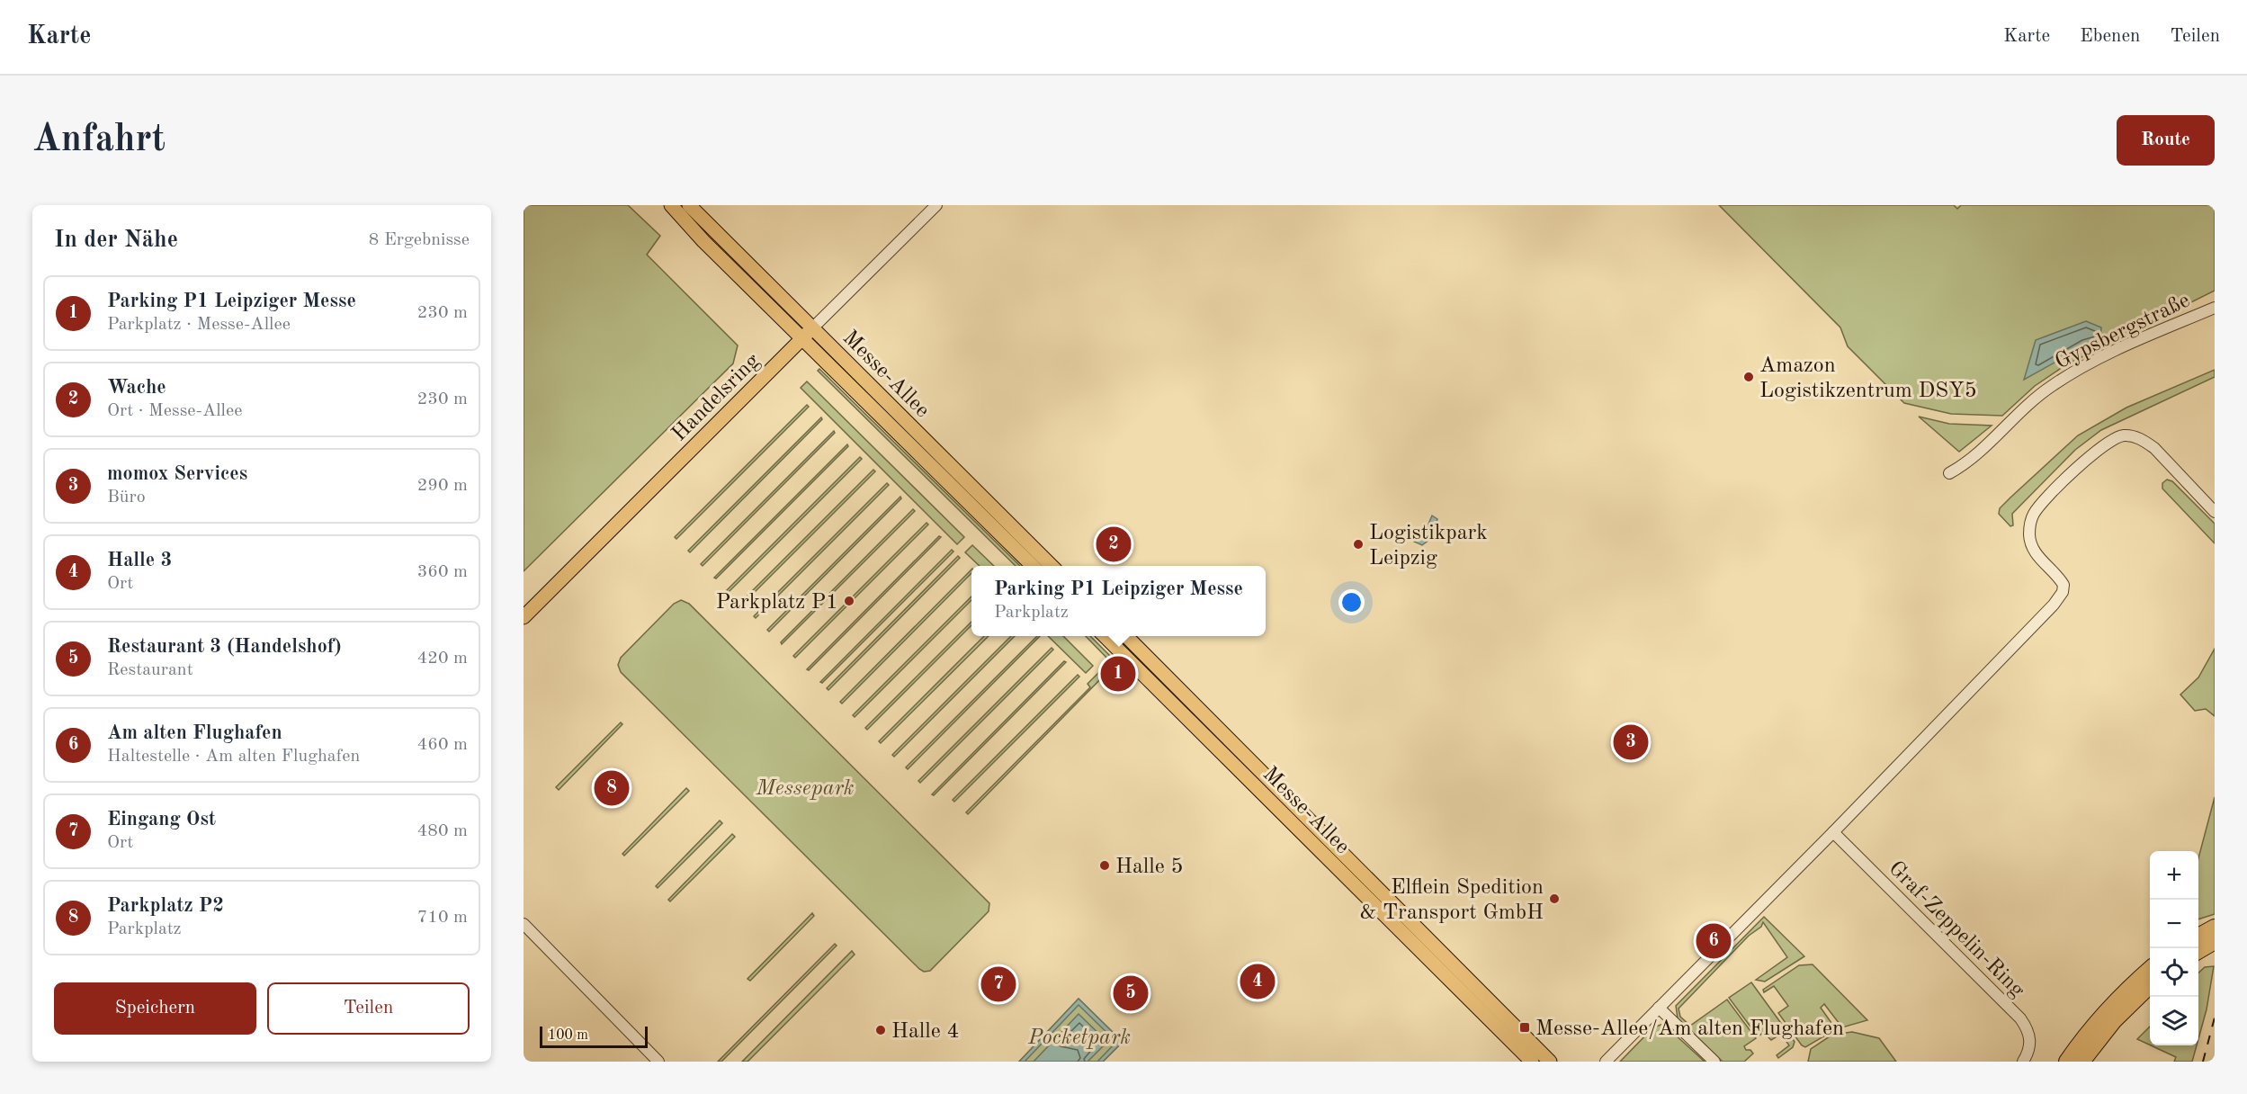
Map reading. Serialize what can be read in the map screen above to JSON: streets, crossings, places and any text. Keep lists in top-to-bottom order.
{
  "streets": {
    "main road": ["Messe-Allee", "Handelsring"],
    "street": ["Gypsbergstraße", "Graf-Zeppelin-Ring"]
  },
  "crossings": [
    ["Messe-Allee", "Handelsring"]
  ],
  "parks": ["Messepark", "Pocketpark"],
  "places": {
    "other": [
      "Amazon Logistikzentrum DSY5",
      "Logistikpark Leipzig",
      "Parkplatz P1",
      "Halle 5",
      "Elflein Spedition & Transport GmbH",
      "Halle 4"
    ],
    "transit": ["Messe-Allee/Am alten Flughafen"]
  },
  "scale_bar": "100 m",
  "page": {
    "header": "Karte",
    "nav": ["Karte", "Ebenen", "Teilen"],
    "buttons": [
      "Route",
      ["Speichern", "Teilen"]
    ],
    "title": "Anfahrt",
    "heading": ["In der Nähe", "8 Ergebnisse"],
    "list": [
      {
        "mark": "1",
        "name": "Parking P1 Leipziger Messe",
        "note": "Parkplatz · Messe-Allee",
        "value": "230 m"
      },
      {
        "mark": "2",
        "name": "Wache",
        "note": "Ort · Messe-Allee",
        "value": "230 m"
      },
      {
        "mark": "3",
        "name": "momox Services",
        "note": "Büro",
        "value": "290 m"
      },
      {
        "mark": "4",
        "name": "Halle 3",
        "note": "Ort",
        "value": "360 m"
      },
      {
        "mark": "5",
        "name": "Restaurant 3 (Handelshof)",
        "note": "Restaurant",
        "value": "420 m"
      },
      {
        "mark": "6",
        "name": "Am alten Flughafen",
        "note": "Haltestelle · Am alten Flughafen",
        "value": "460 m"
      },
      {
        "mark": "7",
        "name": "Eingang Ost",
        "note": "Ort",
        "value": "480 m"
      },
      {
        "mark": "8",
        "name": "Parkplatz P2",
        "note": "Parkplatz",
        "value": "710 m"
      }
    ],
    "pins": [
      "2",
      "1",
      "3",
      "8",
      "6",
      "4",
      "7",
      "5"
    ],
    "popup": ["Parking P1 Leipziger Messe", "Parkplatz"],
    "map_buttons": ["+", "−"],
    "scale": "100 m"
  }
}
